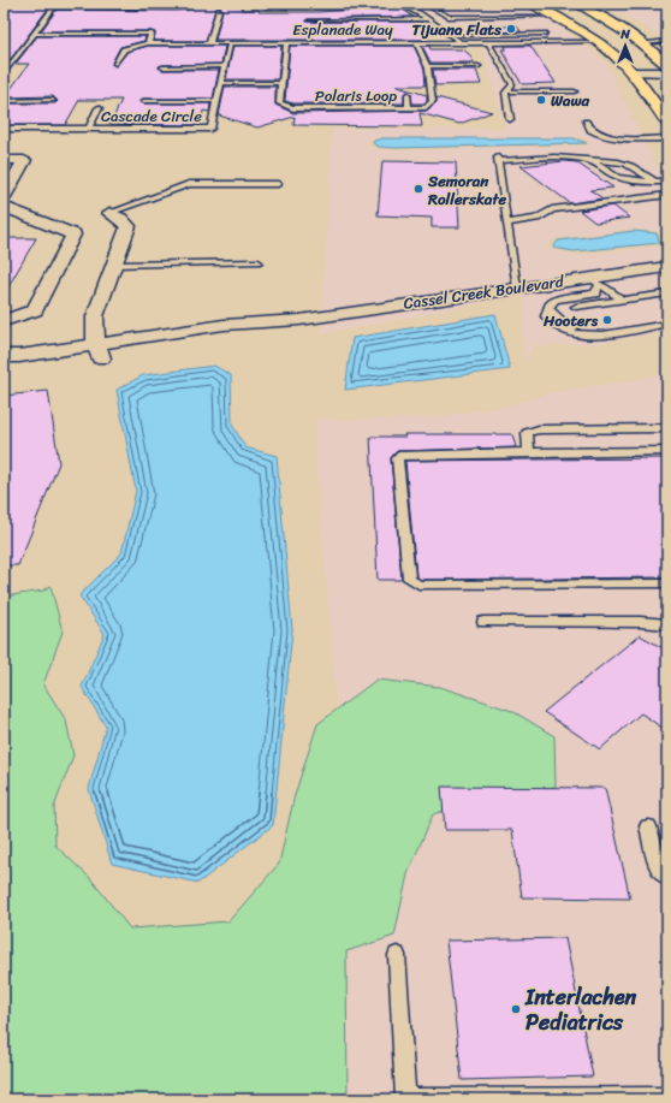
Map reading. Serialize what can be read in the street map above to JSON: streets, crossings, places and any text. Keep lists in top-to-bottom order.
{
  "streets": {
    "street": ["Cassel Creek Boulevard"],
    "lane": ["Esplanade Way", "Polaris Loop", "Cascade Circle"]
  },
  "crossings": [
    ["Esplanade Way", "Polaris Loop"],
    ["Esplanade Way", "Cascade Circle"]
  ],
  "places": [
    "Tijuana Flats",
    "Wawa",
    "Semoran Rollerskate",
    "Hooters",
    "Interlachen Pediatrics"
  ],
  "north": "top"
}
